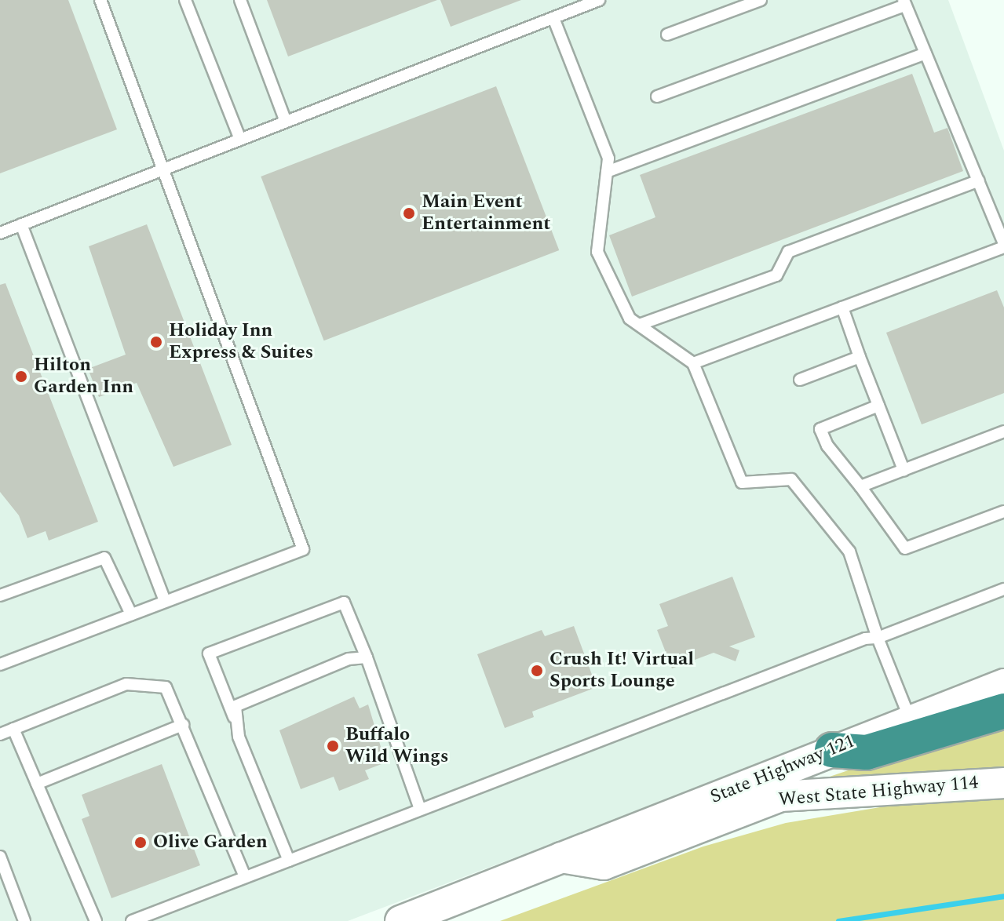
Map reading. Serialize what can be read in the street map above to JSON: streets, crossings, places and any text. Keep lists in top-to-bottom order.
{
  "streets": {
    "main road": ["State Highway 121", "West State Highway 114"]
  },
  "crossings": [
    ["State Highway 121", "West State Highway 114"]
  ],
  "places": [
    "Main Event Entertainment",
    "Holiday Inn Express & Suites",
    "Hilton Garden Inn",
    "Crush It! Virtual Sports Lounge",
    "Buffalo Wild Wings",
    "Olive Garden"
  ]
}
